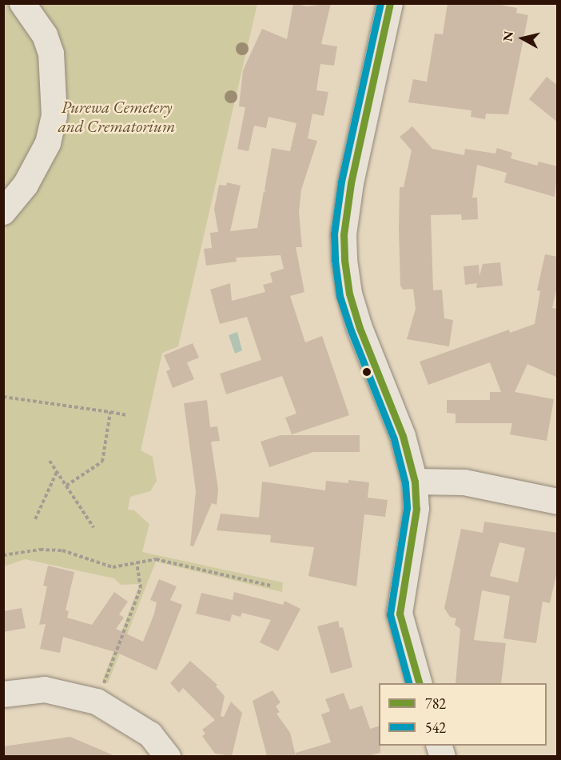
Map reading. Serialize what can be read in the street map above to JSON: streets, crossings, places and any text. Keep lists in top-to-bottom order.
{
  "parks": ["Purewa Cemetery and Crematorium"],
  "lines": ["transit line 782", "transit line 542"],
  "legend": ["782", "542"],
  "north": "left"
}
